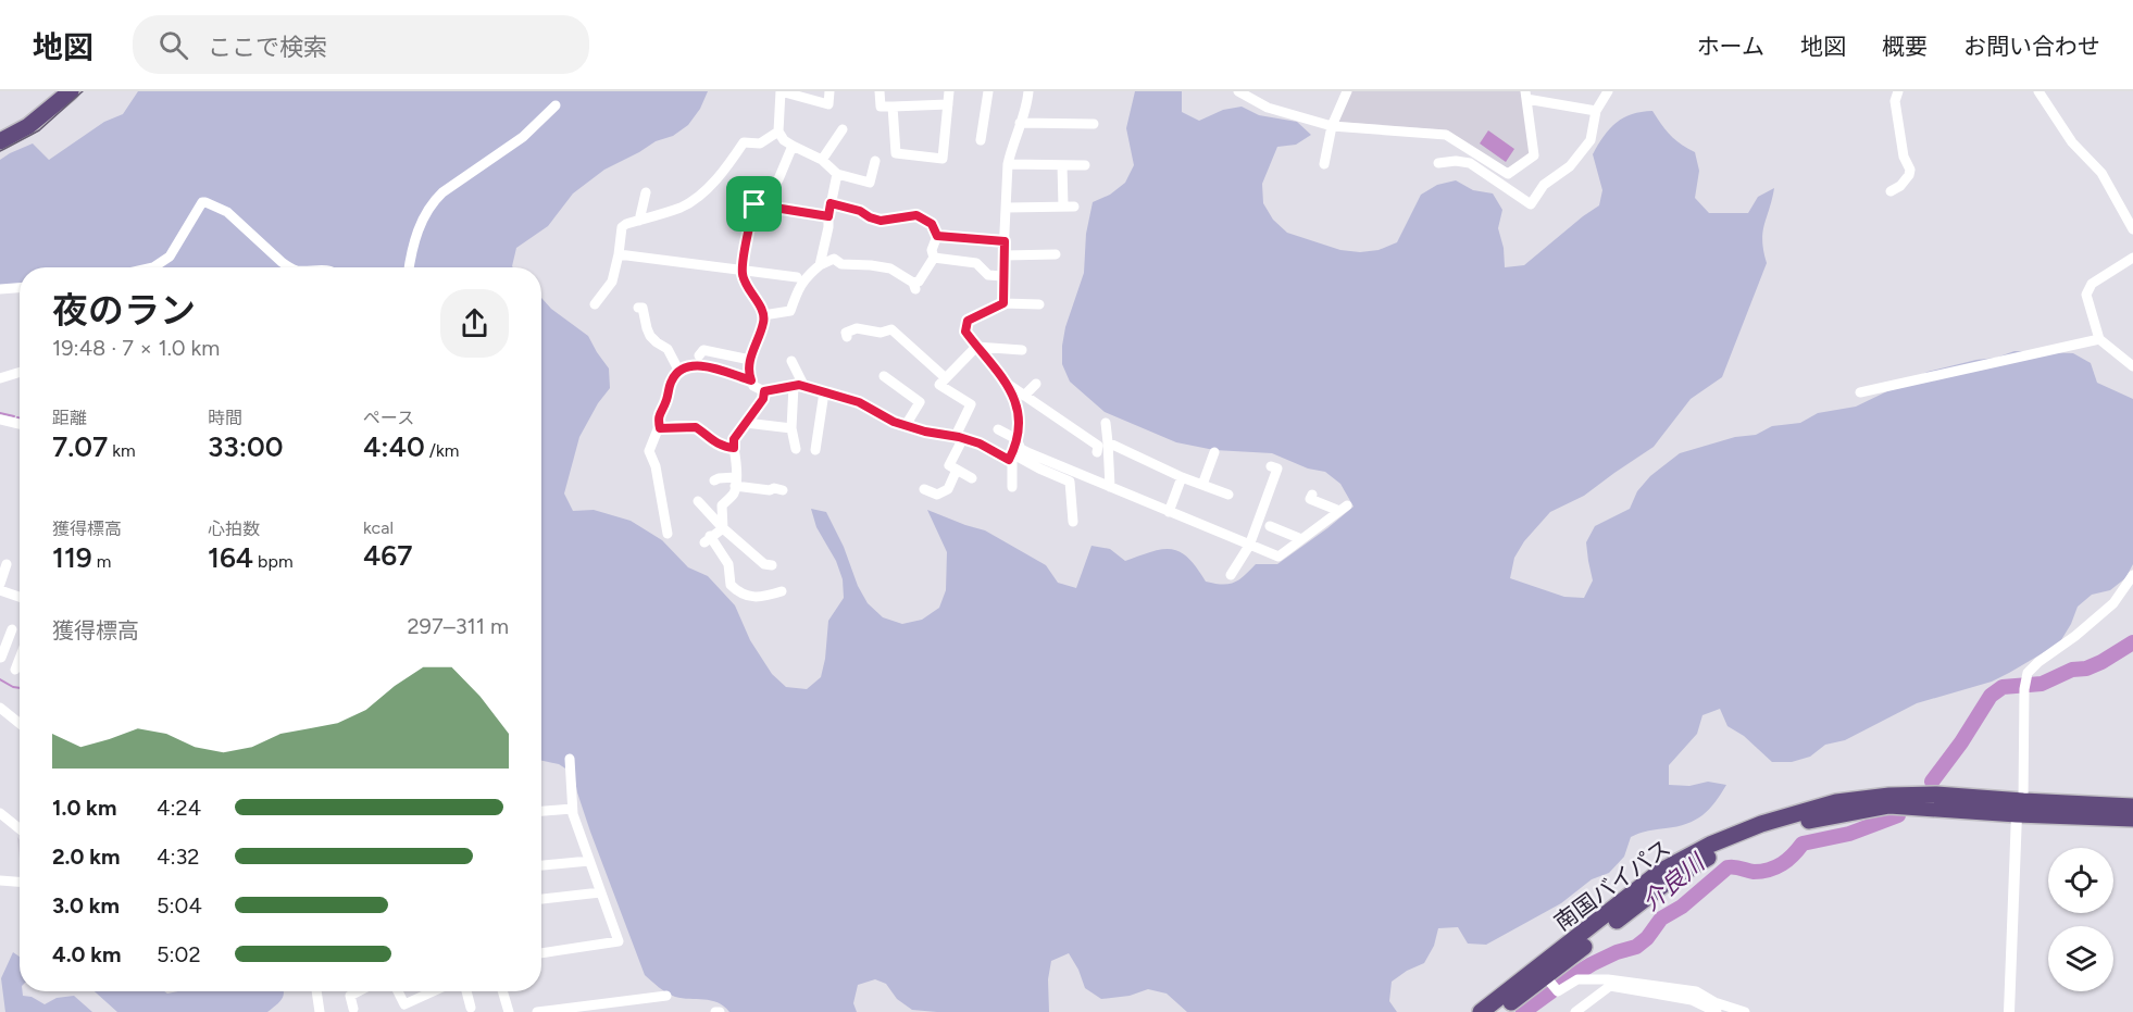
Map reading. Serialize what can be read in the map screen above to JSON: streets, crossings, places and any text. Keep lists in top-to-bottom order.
{
  "streets": {
    "highway": ["南国バイパス"]
  },
  "water": ["介良川"],
  "page": {
    "header": "地図",
    "search": "ここで検索",
    "nav": [
      "ホーム",
      "地図",
      "概要",
      "お問い合わせ"
    ],
    "heading": ["夜のラン", "19:48 · 7 × 1.0 km"],
    "stats": [
      ["距離", "7.07 km"],
      ["時間", "33:00"],
      ["ペース", "4:40 /km"],
      ["獲得標高", "119 m"],
      ["心拍数", "164 bpm"],
      ["kcal", "467"]
    ],
    "chart": ["獲得標高", "297–311 m"],
    "list": [
      {
        "name": "1.0 km",
        "note": "4:24"
      },
      {
        "name": "2.0 km",
        "note": "4:32"
      },
      {
        "name": "3.0 km",
        "note": "5:04"
      },
      {
        "name": "4.0 km",
        "note": "5:02"
      }
    ]
  }
}
